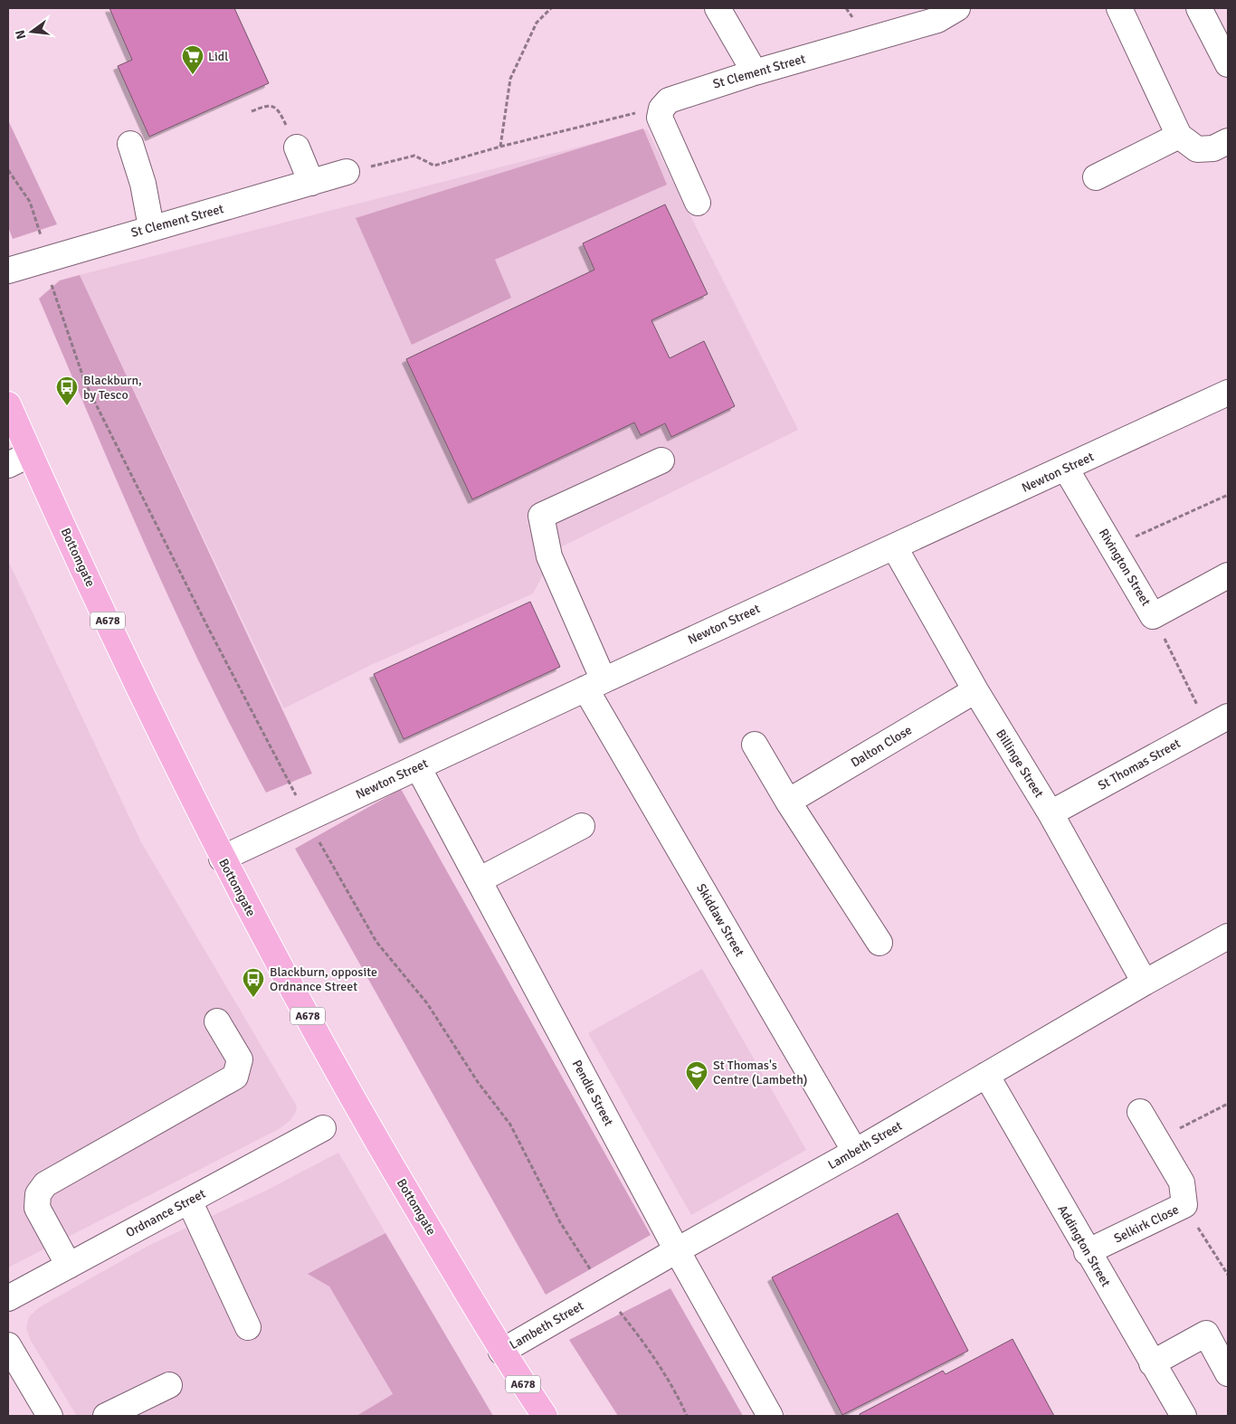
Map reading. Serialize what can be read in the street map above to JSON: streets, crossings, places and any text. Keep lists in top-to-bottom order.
{
  "streets": {
    "highway": ["Bottomgate", "A678"],
    "street": [
      "St Clement Street",
      "Newton Street",
      "Rivington Street",
      "Dalton Close",
      "Billinge Street",
      "St Thomas Street",
      "Skiddaw Street",
      "Pendle Street",
      "Lambeth Street",
      "Ordnance Street",
      "Selkirk Close",
      "Addington Street"
    ]
  },
  "crossings": [
    ["Newton Street", "Bottomgate"],
    ["Newton Street", "Rivington Street"],
    ["Newton Street", "Billinge Street"],
    ["Newton Street", "Skiddaw Street"],
    ["Newton Street", "Pendle Street"],
    ["Bottomgate", "A678"],
    ["Bottomgate", "Lambeth Street"],
    ["A678", "Lambeth Street"],
    ["Dalton Close", "Billinge Street"],
    ["Billinge Street", "St Thomas Street"],
    ["Billinge Street", "Lambeth Street"],
    ["Skiddaw Street", "Lambeth Street"],
    ["Pendle Street", "Lambeth Street"],
    ["Lambeth Street", "Addington Street"],
    ["Selkirk Close", "Addington Street"]
  ],
  "places": {
    "supermarket": ["Lidl"],
    "bus stop": ["Blackburn, by Tesco", "Blackburn, opposite Ordnance Street"],
    "school or university": ["St Thomas's Centre (Lambeth)"]
  },
  "north": "left"
}
